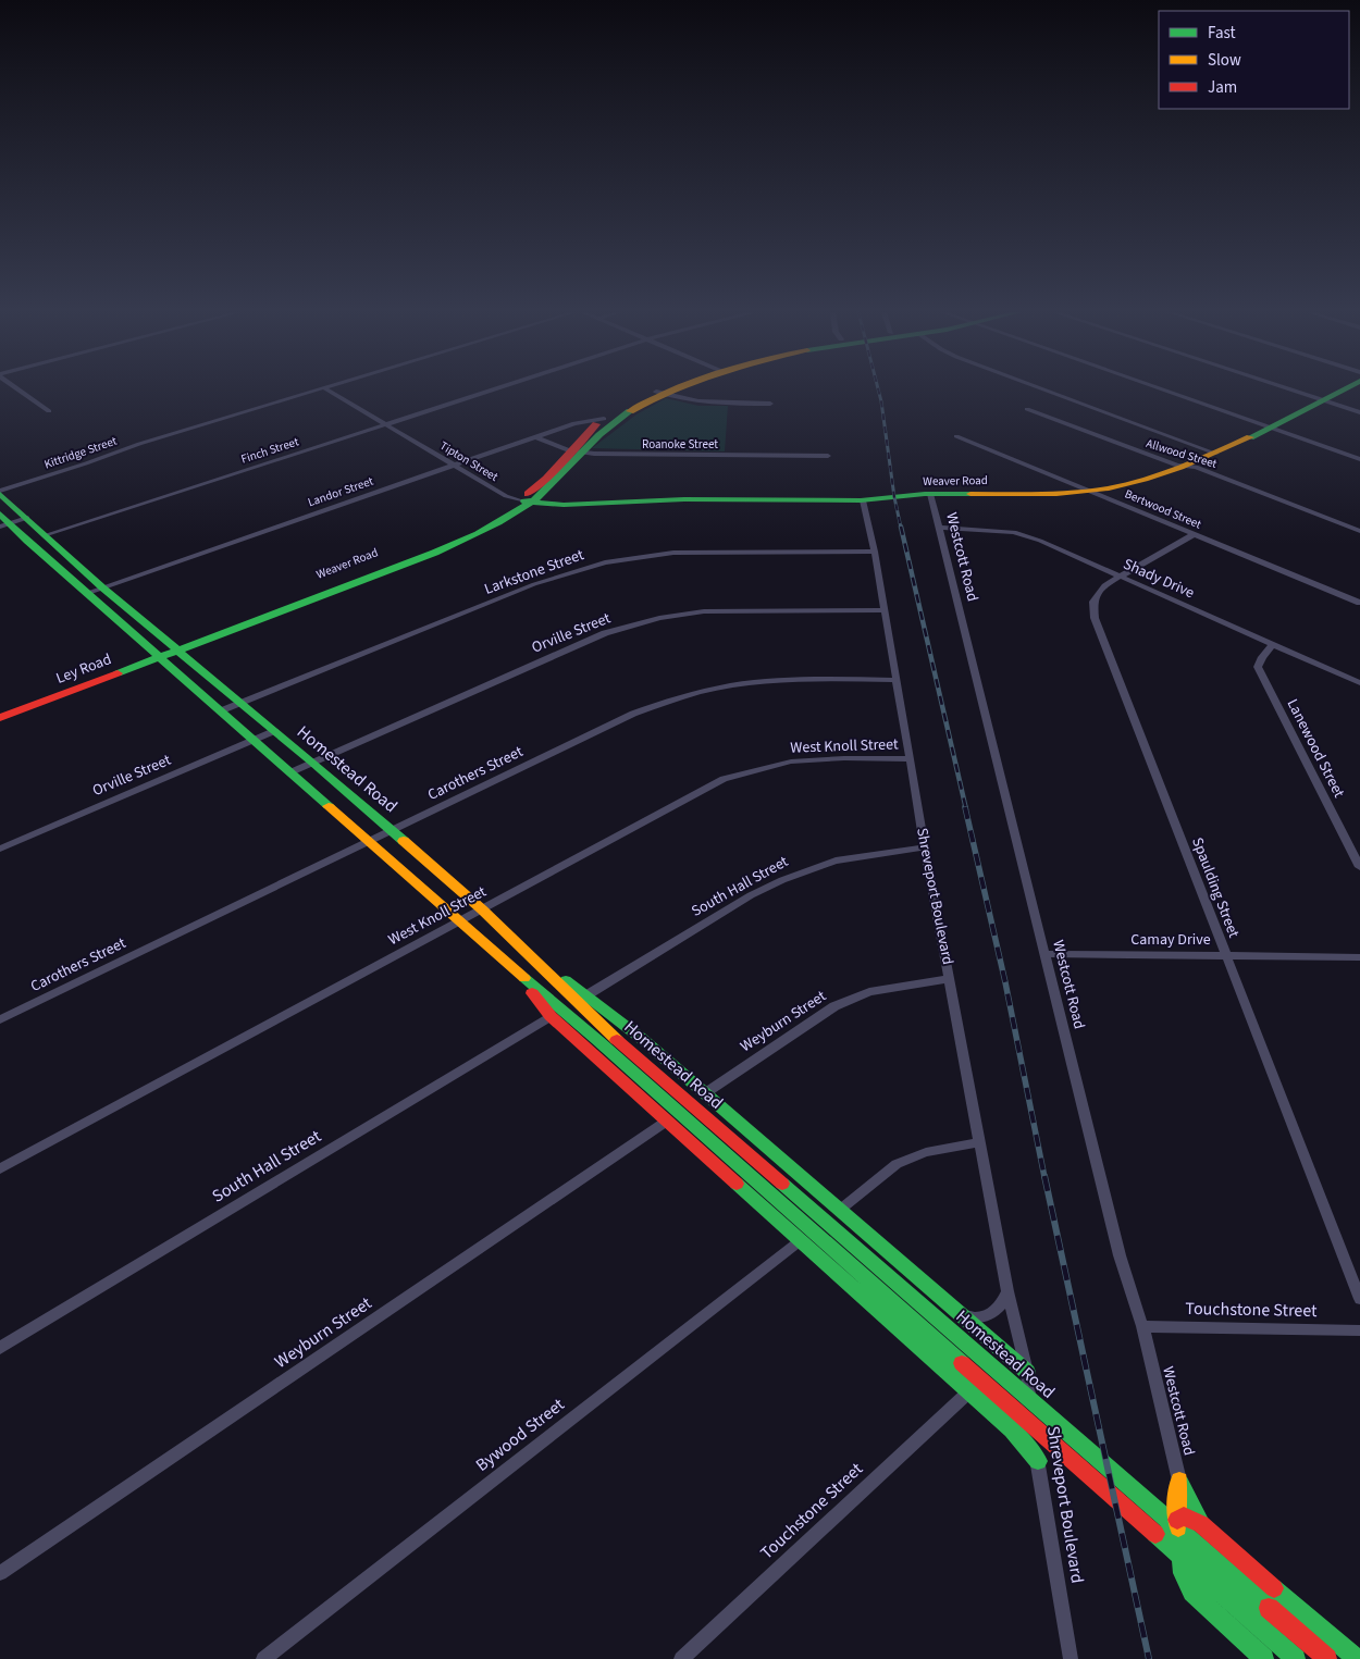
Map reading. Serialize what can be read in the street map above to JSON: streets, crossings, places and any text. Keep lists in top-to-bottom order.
{
  "streets": {
    "main road": ["Weaver Road", "Ley Road", "Homestead Road"],
    "street": [
      "Roanoke Street",
      "Finch Street",
      "Kittridge Street",
      "Allwood Street",
      "Tipton Street",
      "Landor Street",
      "Bertwood Street",
      "Westcott Road",
      "Larkstone Street",
      "Shady Drive",
      "Orville Street",
      "West Knoll Street",
      "Lanewood Street",
      "Carothers Street",
      "South Hall Street",
      "Spaulding Street",
      "Shreveport Boulevard",
      "Camay Drive",
      "Weyburn Street",
      "Touchstone Street",
      "Bywood Street"
    ]
  },
  "crossings": [
    ["Roanoke Street", "Landor Street"],
    ["Finch Street", "Tipton Street"],
    ["Finch Street", "Homestead Road"],
    ["Kittridge Street", "Homestead Road"],
    ["Allwood Street", "Weaver Road"],
    ["Tipton Street", "Weaver Road"],
    ["Tipton Street", "Landor Street"],
    ["Weaver Road", "Bertwood Street"],
    ["Weaver Road", "Westcott Road"],
    ["Weaver Road", "Ley Road"],
    ["Weaver Road", "Homestead Road"],
    ["Weaver Road", "Shreveport Boulevard"],
    ["Landor Street", "Homestead Road"],
    ["Bertwood Street", "Spaulding Street"],
    ["Westcott Road", "Shady Drive"],
    ["Westcott Road", "Camay Drive"],
    ["Westcott Road", "Touchstone Street"],
    ["Larkstone Street", "Homestead Road"],
    ["Larkstone Street", "Shreveport Boulevard"],
    ["Shady Drive", "Lanewood Street"],
    ["Shady Drive", "Spaulding Street"],
    ["Orville Street", "Homestead Road"],
    ["Orville Street", "Shreveport Boulevard"],
    ["Ley Road", "Homestead Road"],
    ["West Knoll Street", "Homestead Road"],
    ["West Knoll Street", "Shreveport Boulevard"],
    ["Homestead Road", "Carothers Street"],
    ["Carothers Street", "Shreveport Boulevard"],
    ["South Hall Street", "Shreveport Boulevard"],
    ["Spaulding Street", "Camay Drive"],
    ["Shreveport Boulevard", "Weyburn Street"]
  ],
  "legend": ["Fast", "Slow", "Jam"]
}
